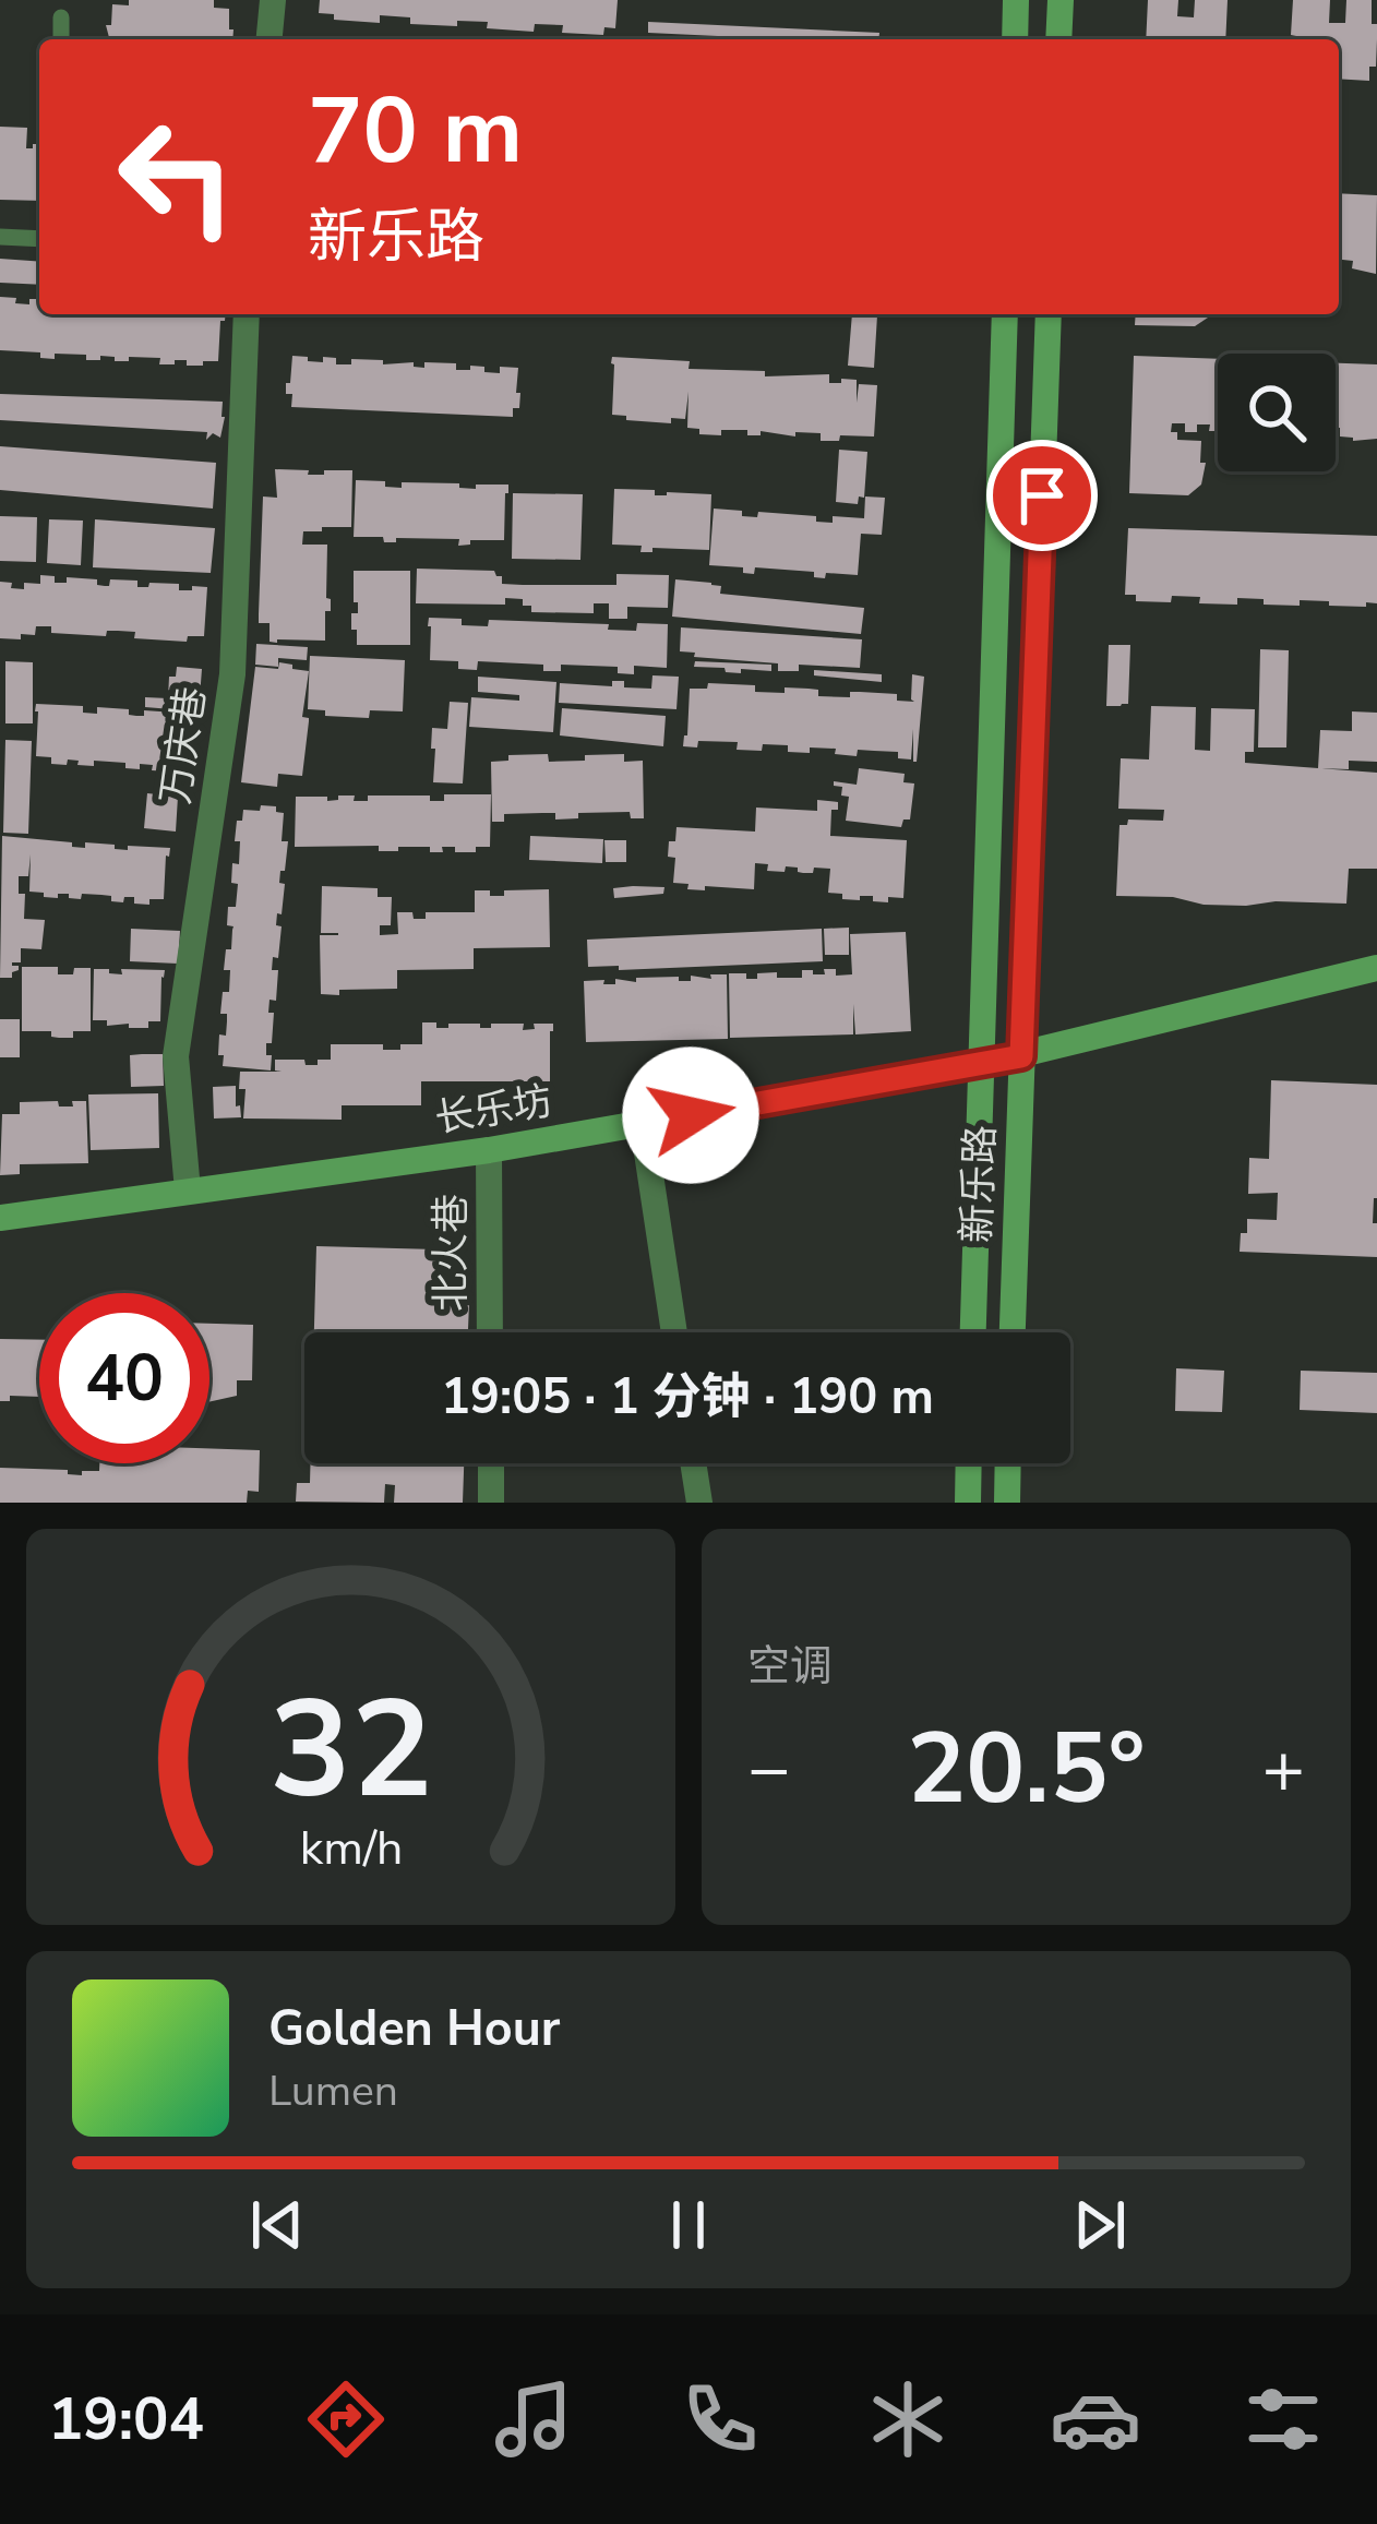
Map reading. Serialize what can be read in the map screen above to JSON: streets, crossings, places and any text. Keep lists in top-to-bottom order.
{
  "streets": {
    "main road": ["长乐坊", "新乐路"],
    "street": ["万庆巷", "北火巷"]
  },
  "crossings": [
    ["万庆巷", "长乐坊"],
    ["长乐坊", "新乐路"],
    ["长乐坊", "北火巷"]
  ],
  "page": {
    "turn": ["70 m", "新乐路"],
    "limit": "40",
    "trip": "19:05 · 1 分钟 · 190 m",
    "tile": "空调",
    "heat": ["−", "20.5°", "+"],
    "song": ["Golden Hour", "Lumen"],
    "tabs": "19:04",
    "gauge": ["32", "km/h"]
  }
}
